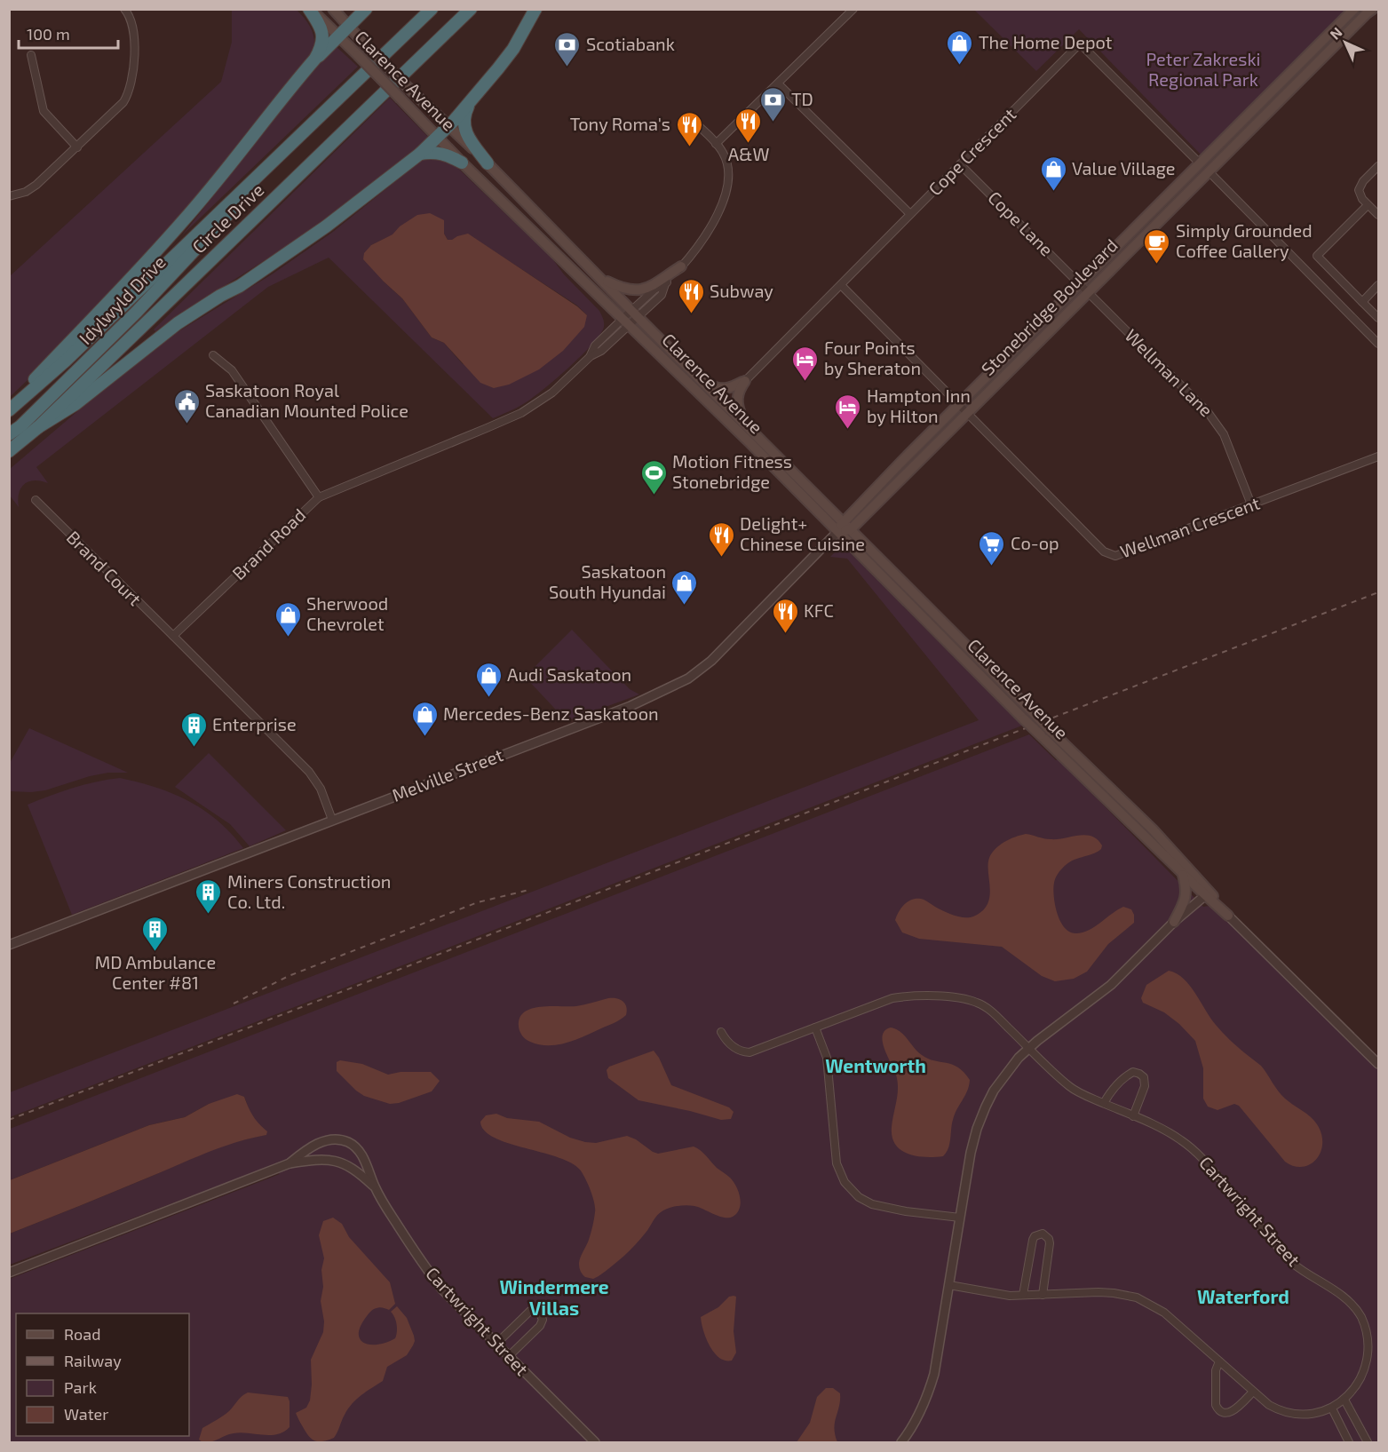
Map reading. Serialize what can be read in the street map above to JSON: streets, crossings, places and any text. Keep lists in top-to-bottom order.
{
  "streets": {
    "highway": ["Circle Drive", "Idylwyld Drive"],
    "main road": ["Clarence Avenue", "Stonebridge Boulevard"],
    "street": [
      "Cope Crescent",
      "Cope Lane",
      "Wellman Lane",
      "Wellman Crescent",
      "Brand Road",
      "Brand Court",
      "Melville Street",
      "Cartwright Street"
    ]
  },
  "crossings": [
    ["Clarence Avenue", "Stonebridge Boulevard"],
    ["Clarence Avenue", "Brand Road"],
    ["Clarence Avenue", "Melville Street"],
    ["Cope Crescent", "Cope Lane"],
    ["Cope Crescent", "Stonebridge Boulevard"],
    ["Circle Drive", "Idylwyld Drive"],
    ["Cope Lane", "Stonebridge Boulevard"],
    ["Cope Lane", "Wellman Lane"],
    ["Stonebridge Boulevard", "Wellman Lane"],
    ["Stonebridge Boulevard", "Wellman Crescent"],
    ["Stonebridge Boulevard", "Melville Street"],
    ["Wellman Lane", "Wellman Crescent"],
    ["Brand Road", "Brand Court"]
  ],
  "districts": ["Wentworth", "Windermere Villas", "Waterford"],
  "parks": ["Peter Zakreski Regional Park"],
  "places": {
    "shop": [
      "The Home Depot",
      "Value Village",
      "Saskatoon South Hyundai",
      "Sherwood Chevrolet",
      "Audi Saskatoon",
      "Mercedes-Benz Saskatoon"
    ],
    "bank": ["Scotiabank", "TD"],
    "restaurant": [
      "A&W",
      "Tony Roma's",
      "Subway",
      "Delight+ Chinese Cuisine",
      "KFC"
    ],
    "cafe": ["Simply Grounded Coffee Gallery"],
    "hotel": ["Four Points by Sheraton", "Hampton Inn by Hilton"],
    "public building": ["Saskatoon Royal Canadian Mounted Police"],
    "sports": ["Motion Fitness Stonebridge"],
    "supermarket": ["Co-op"],
    "building": ["Enterprise", "Miners Construction Co. Ltd.", "MD Ambulance Center #81"]
  },
  "legend": [
    "Road",
    "Railway",
    "Park",
    "Water"
  ],
  "scale_bar": "100 m",
  "north": "top left"
}
